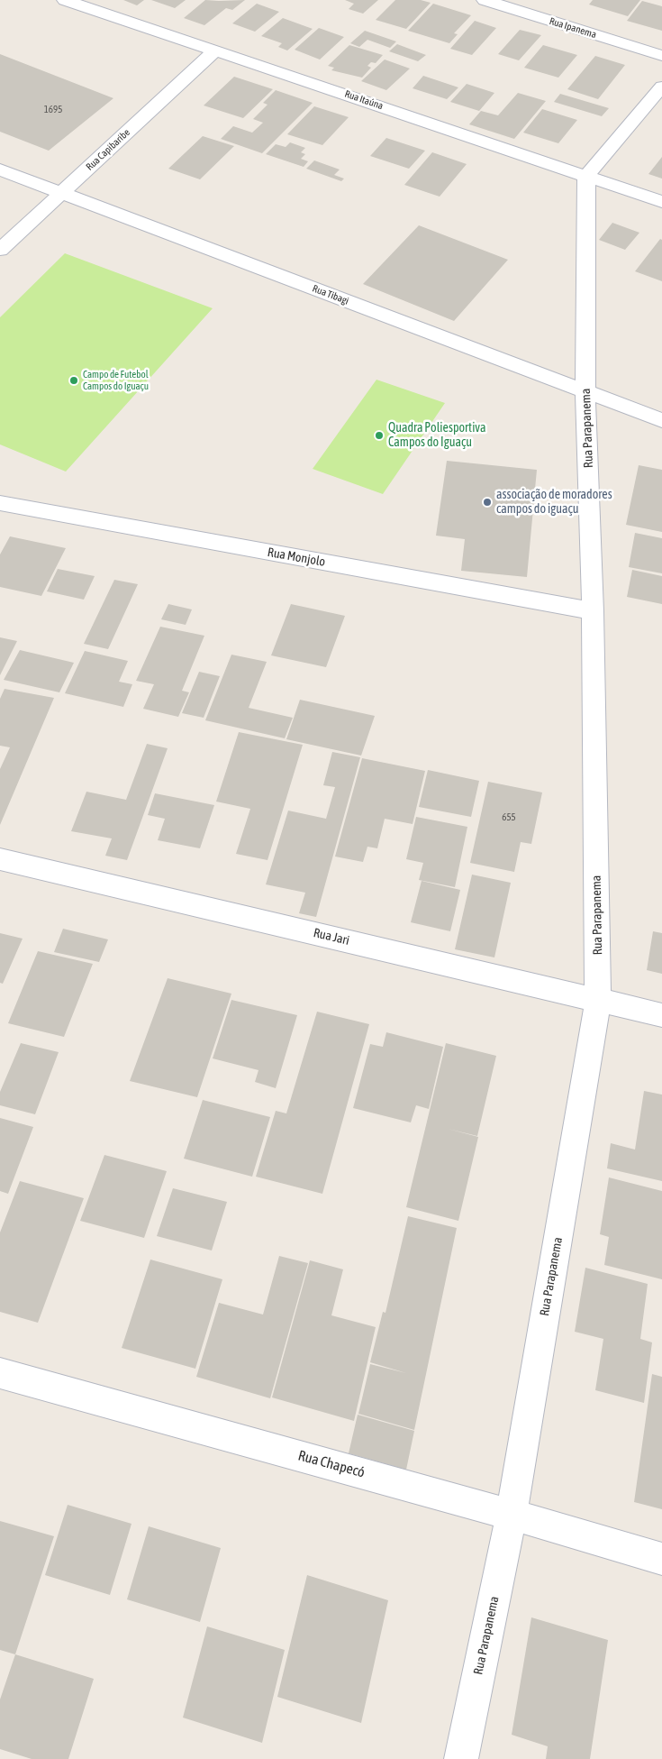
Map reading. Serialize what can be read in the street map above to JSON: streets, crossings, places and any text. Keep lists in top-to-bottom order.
{
  "streets": {
    "street": [
      "Rua Ipanema",
      "Rua Itaúna",
      "Rua Capibaribe",
      "Rua Tibagi",
      "Rua Parapanema",
      "Rua Monjolo",
      "Rua Jari",
      "Rua Chapecó"
    ]
  },
  "crossings": [
    ["Rua Itaúna", "Rua Capibaribe"],
    ["Rua Itaúna", "Rua Parapanema"],
    ["Rua Capibaribe", "Rua Tibagi"],
    ["Rua Tibagi", "Rua Parapanema"],
    ["Rua Parapanema", "Rua Monjolo"],
    ["Rua Parapanema", "Rua Jari"],
    ["Rua Parapanema", "Rua Chapecó"]
  ],
  "places": ["Campo de Futebol Campos do Iguaçu", "Quadra Poliesportiva Campos do Iguaçu", "associação de moradores campos do iguaçu"],
  "house_numbers": ["1695", "655"]
}
